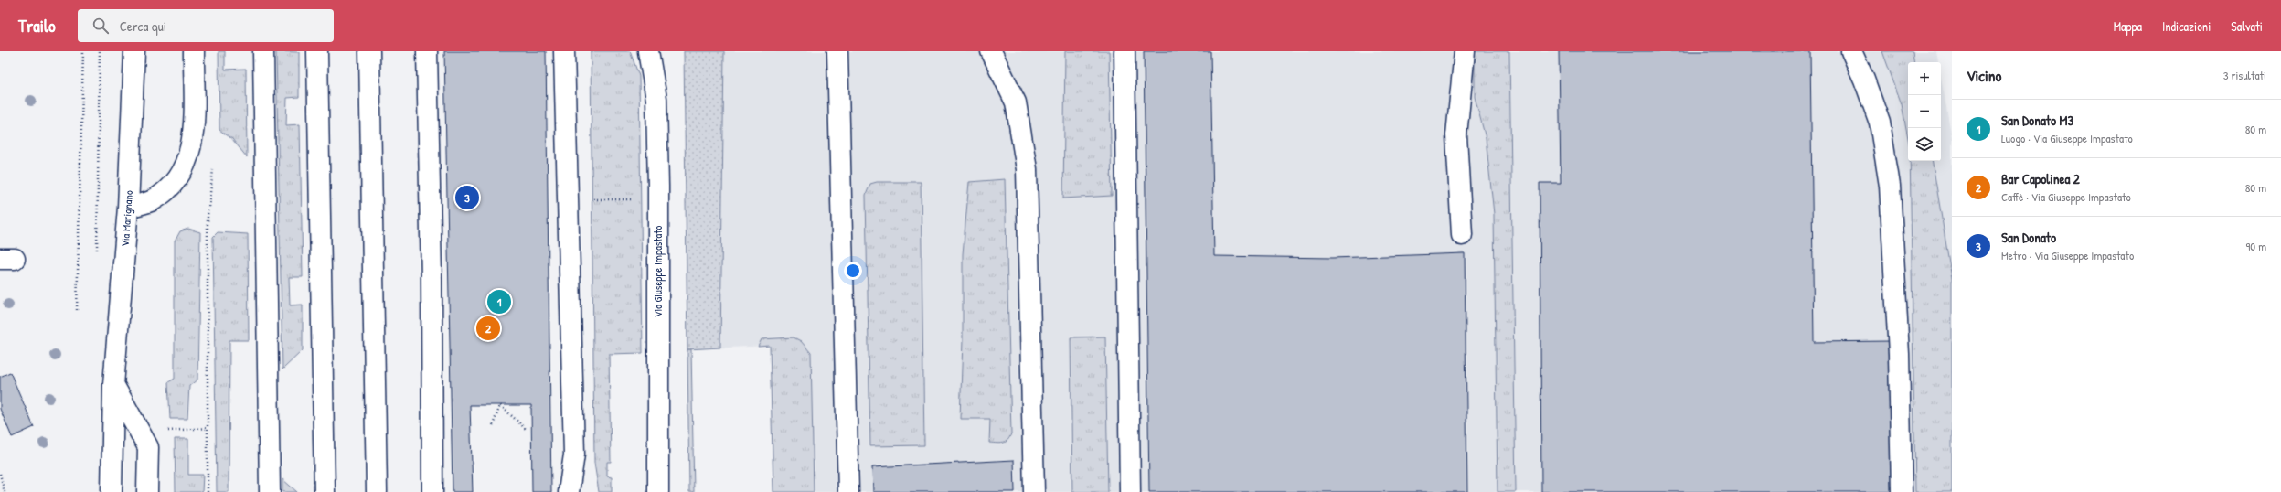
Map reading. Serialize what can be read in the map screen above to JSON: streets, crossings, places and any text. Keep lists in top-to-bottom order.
{
  "streets": {
    "street": ["Via Marignano", "Via Giuseppe Impastato"]
  },
  "page": {
    "header": "Trailo",
    "search": "Cerca qui",
    "nav": ["Mappa", "Indicazioni", "Salvati"],
    "heading": ["Vicino", "3 risultati"],
    "map_buttons": ["+", "−"],
    "list": [
      {
        "mark": "1",
        "name": "San Donato M3",
        "note": "Luogo · Via Giuseppe Impastato",
        "value": "80 m"
      },
      {
        "mark": "2",
        "name": "Bar Capolinea 2",
        "note": "Caffè · Via Giuseppe Impastato",
        "value": "80 m"
      },
      {
        "mark": "3",
        "name": "San Donato",
        "note": "Metro · Via Giuseppe Impastato",
        "value": "90 m"
      }
    ],
    "pins": ["3", "1", "2"]
  }
}
